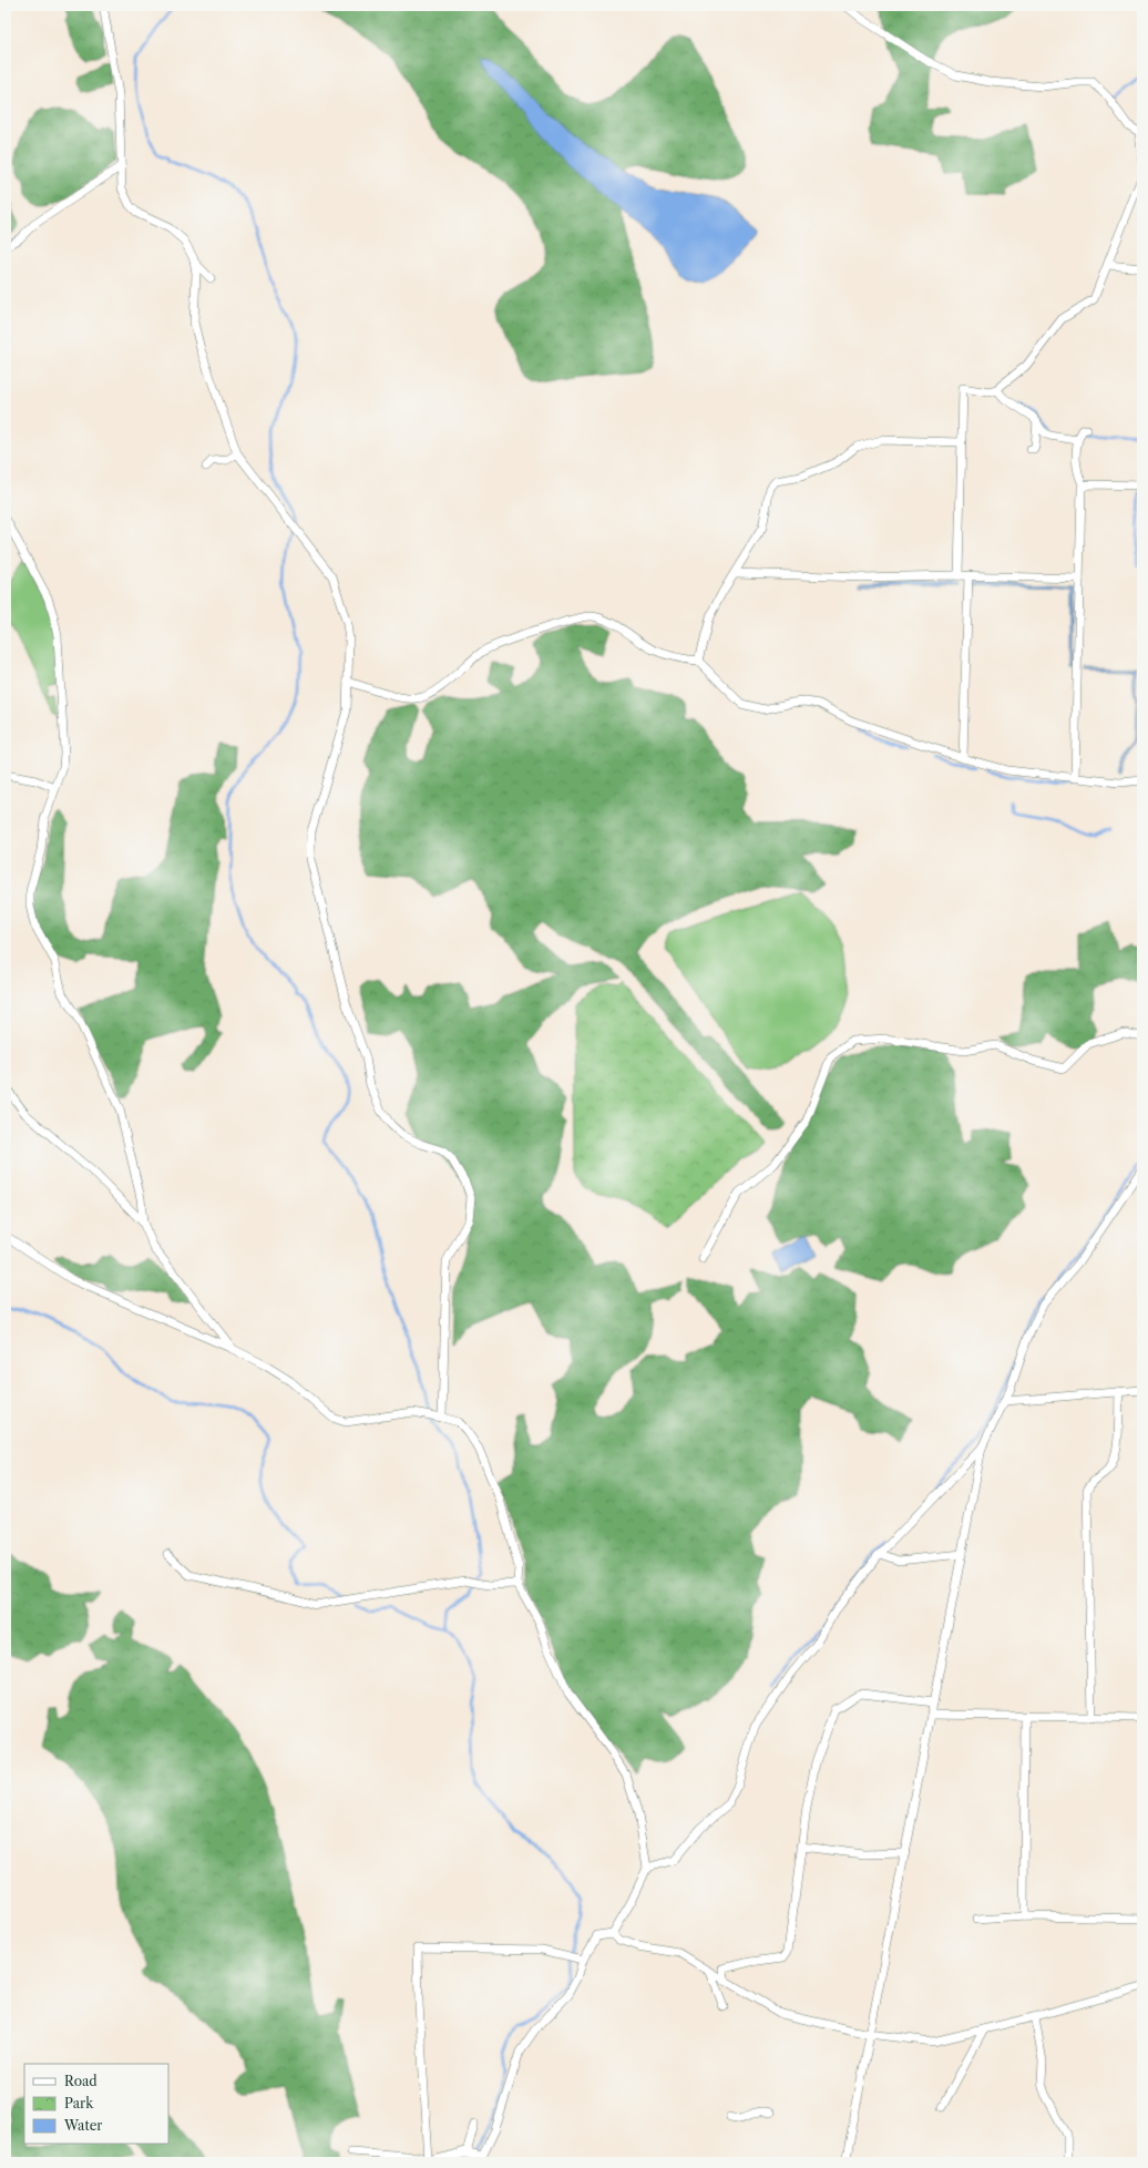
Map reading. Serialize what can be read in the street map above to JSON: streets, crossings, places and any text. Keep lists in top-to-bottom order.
{
  "legend": ["Road", "Park", "Water"]
}
